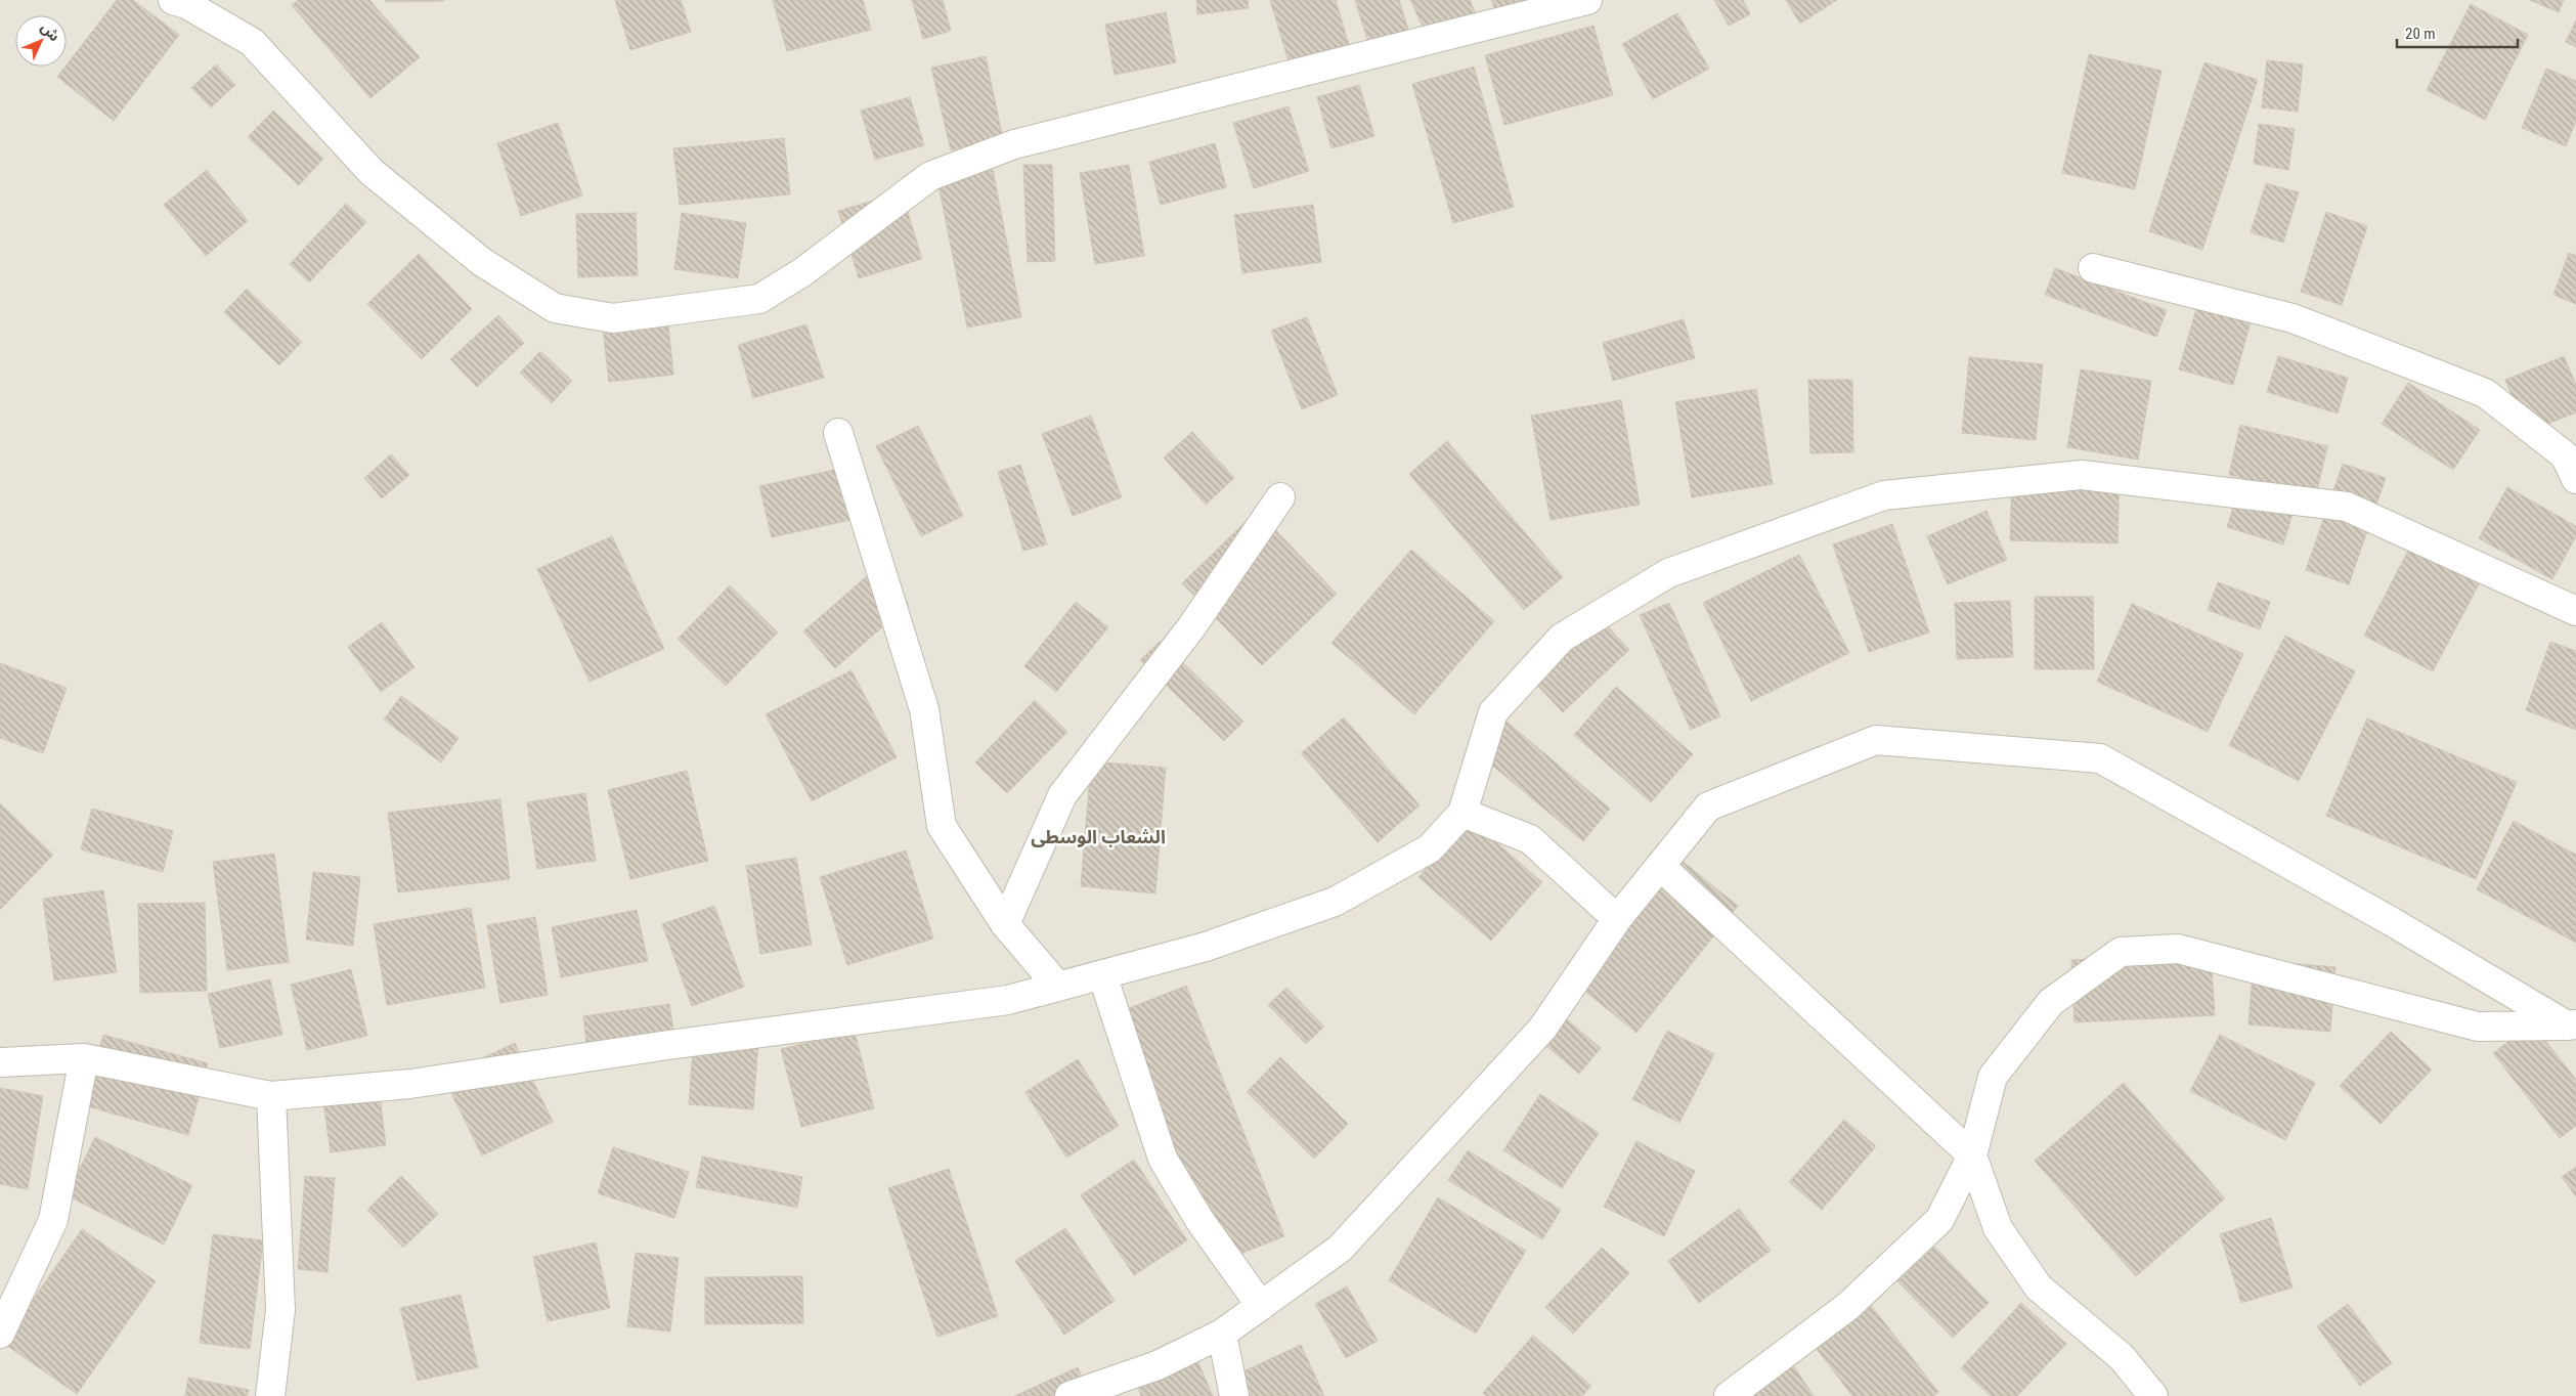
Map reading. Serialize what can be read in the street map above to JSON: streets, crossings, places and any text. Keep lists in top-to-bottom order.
{
  "districts": ["الشعاب الوسطى"],
  "scale_bar": "20 m",
  "north": "top right"
}
